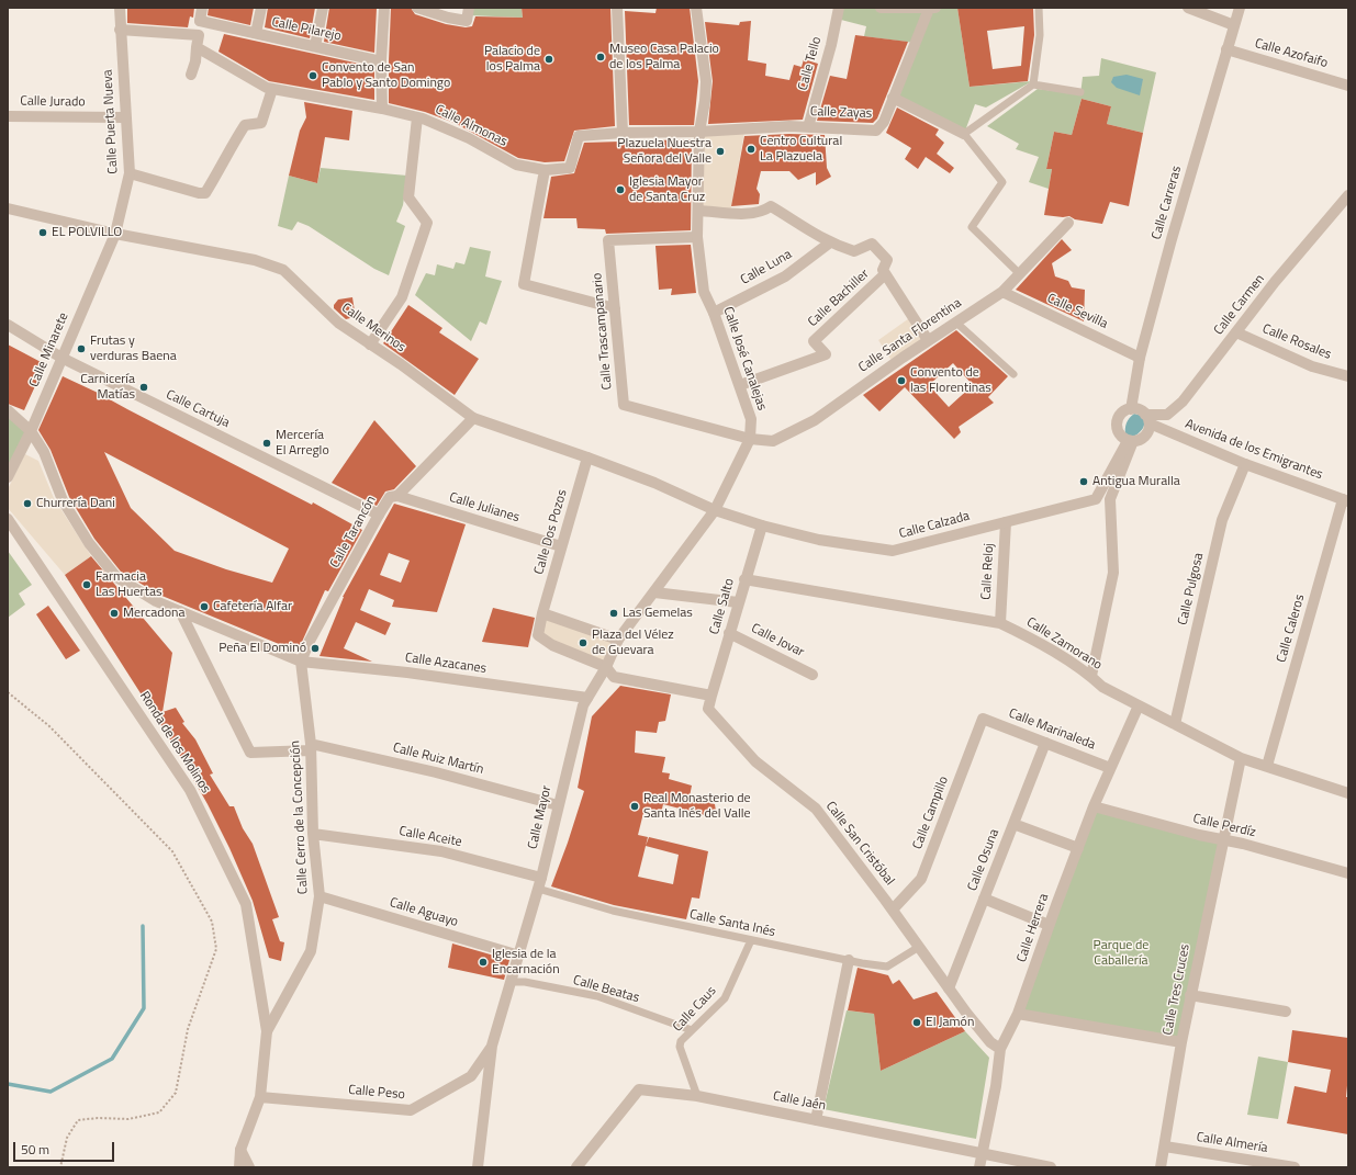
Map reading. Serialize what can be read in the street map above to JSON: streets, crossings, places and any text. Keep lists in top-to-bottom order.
{
  "streets": {
    "street": [
      "Calle Pilarejo",
      "Calle Azofaifo",
      "Calle Tello",
      "Calle Jurado",
      "Calle Zayas",
      "Calle Puerta Nueva",
      "Calle Almonas",
      "Calle Carreras",
      "Calle Luna",
      "Calle Bachiller",
      "Calle Carmen",
      "Calle Sevilla",
      "Calle Merinos",
      "Calle Trascampanario",
      "Calle Santa Florentina",
      "Calle Rosales",
      "Calle Minarete",
      "Calle José Canalejas",
      "Calle Cartuja",
      "Avenida de los Emigrantes",
      "Calle Julianes",
      "Calle Calzada",
      "Calle Tarancón",
      "Calle Dos Pozos",
      "Calle Reloj",
      "Calle Pulgosa",
      "Calle Salto",
      "Calle Caleros",
      "Calle Jovar",
      "Calle Zamorano",
      "Calle Azacanes",
      "Calle Marinaleda",
      "Ronda de los Molinos",
      "Calle Ruiz Martín",
      "Calle Campillo",
      "Calle Cerro de la Concepción",
      "Calle Mayor",
      "Calle Perdíz",
      "Calle Aceite",
      "Calle San Cristóbal",
      "Calle Osuna",
      "Calle Aguayo",
      "Calle Herrera",
      "Calle Tres Cruces",
      "Calle Peso",
      "Calle Jaén",
      "Calle Almería"
    ],
    "lane": ["Calle Santa Inés", "Calle Beatas", "Calle Caus"]
  },
  "crossings": [
    ["Calle Azofaifo", "Calle Carreras"],
    ["Calle Tello", "Calle Zayas"],
    ["Calle Jurado", "Calle Puerta Nueva"],
    ["Calle Zayas", "Calle Almonas"],
    ["Calle Puerta Nueva", "Calle Merinos"],
    ["Calle Puerta Nueva", "Calle Minarete"],
    ["Calle Carreras", "Calle Carmen"],
    ["Calle Carreras", "Calle Sevilla"],
    ["Calle Carreras", "Avenida de los Emigrantes"],
    ["Calle Carreras", "Calle Calzada"],
    ["Calle Luna", "Calle José Canalejas"],
    ["Calle Bachiller", "Calle José Canalejas"],
    ["Calle Carmen", "Calle Rosales"],
    ["Calle Carmen", "Avenida de los Emigrantes"],
    ["Calle Carmen", "Calle Calzada"],
    ["Calle Sevilla", "Calle Santa Florentina"],
    ["Calle Merinos", "Calle Minarete"],
    ["Calle Merinos", "Calle José Canalejas"],
    ["Calle Merinos", "Calle Calzada"],
    ["Calle Merinos", "Calle Tarancón"],
    ["Calle Merinos", "Calle Dos Pozos"],
    ["Calle Merinos", "Calle Mayor"],
    ["Calle Trascampanario", "Calle Santa Florentina"],
    ["Calle Trascampanario", "Calle José Canalejas"],
    ["Calle Santa Florentina", "Calle José Canalejas"],
    ["Calle Minarete", "Calle Cartuja"],
    ["Calle Minarete", "Calle Azacanes"],
    ["Calle José Canalejas", "Calle Calzada"],
    ["Calle José Canalejas", "Calle Mayor"],
    ["Calle Cartuja", "Calle Tarancón"],
    ["Avenida de los Emigrantes", "Calle Calzada"],
    ["Avenida de los Emigrantes", "Calle Pulgosa"],
    ["Avenida de los Emigrantes", "Calle Caleros"],
    ["Calle Julianes", "Calle Tarancón"],
    ["Calle Julianes", "Calle Dos Pozos"],
    ["Calle Calzada", "Calle Reloj"],
    ["Calle Calzada", "Calle Salto"],
    ["Calle Calzada", "Calle Mayor"],
    ["Calle Tarancón", "Calle Azacanes"],
    ["Calle Tarancón", "Calle Cerro de la Concepción"],
    ["Calle Dos Pozos", "Calle Mayor"],
    ["Calle Reloj", "Calle Zamorano"],
    ["Calle Pulgosa", "Calle Zamorano"],
    ["Calle Salto", "Calle Jovar"],
    ["Calle Salto", "Calle Zamorano"],
    ["Calle Salto", "Calle San Cristóbal"],
    ["Calle Caleros", "Calle Zamorano"],
    ["Calle Zamorano", "Calle Herrera"],
    ["Calle Zamorano", "Calle Tres Cruces"],
    ["Calle Azacanes", "Calle Ruiz Martín"],
    ["Calle Azacanes", "Calle Cerro de la Concepción"],
    ["Calle Azacanes", "Calle Mayor"],
    ["Calle Marinaleda", "Calle Campillo"],
    ["Calle Marinaleda", "Calle Osuna"],
    ["Calle Marinaleda", "Calle Herrera"],
    ["Ronda de los Molinos", "Calle Cerro de la Concepción"],
    ["Calle Ruiz Martín", "Calle Cerro de la Concepción"],
    ["Calle Ruiz Martín", "Calle Mayor"],
    ["Calle Campillo", "Calle San Cristóbal"],
    ["Calle Cerro de la Concepción", "Calle Aceite"],
    ["Calle Cerro de la Concepción", "Calle Aguayo"],
    ["Calle Cerro de la Concepción", "Calle Peso"],
    ["Calle Mayor", "Calle Aceite"],
    ["Calle Mayor", "Calle Aguayo"],
    ["Calle Mayor", "Calle Santa Inés"],
    ["Calle Mayor", "Calle Beatas"],
    ["Calle Mayor", "Calle Peso"],
    ["Calle Perdíz", "Calle Herrera"],
    ["Calle Perdíz", "Calle Tres Cruces"],
    ["Calle Aceite", "Calle Santa Inés"],
    ["Calle San Cristóbal", "Calle Osuna"],
    ["Calle San Cristóbal", "Calle Santa Inés"],
    ["Calle San Cristóbal", "Calle Herrera"],
    ["Calle Santa Inés", "Calle Caus"],
    ["Calle Herrera", "Calle Jaén"],
    ["Calle Beatas", "Calle Caus"],
    ["Calle Tres Cruces", "Calle Almería"],
    ["Calle Caus", "Calle Jaén"]
  ],
  "parks": ["Parque de Caballería"],
  "places": [
    "Museo Casa Palacio de los Palma",
    "Palacio de los Palma",
    "Convento de San Pablo y Santo Domingo",
    "Centro Cultural La Plazuela",
    "Plazuela Nuestra Señora del Valle",
    "Iglesia Mayor de Santa Cruz",
    "EL POLVILLO",
    "Frutas y verduras Baena",
    "Convento de las Florentinas",
    "Carnicería Matías",
    "Mercería El Arreglo",
    "Antigua Muralla",
    "Churrería Dani",
    "Farmacia Las Huertas",
    "Cafetería Alfar",
    "Mercadona",
    "Las Gemelas",
    "Plaza del Vélez de Guevara",
    "Peña El Dominó",
    "Real Monasterio de Santa Inés del Valle",
    "Iglesia de la Encarnación",
    "El Jamón"
  ],
  "scale_bar": "50 m"
}
